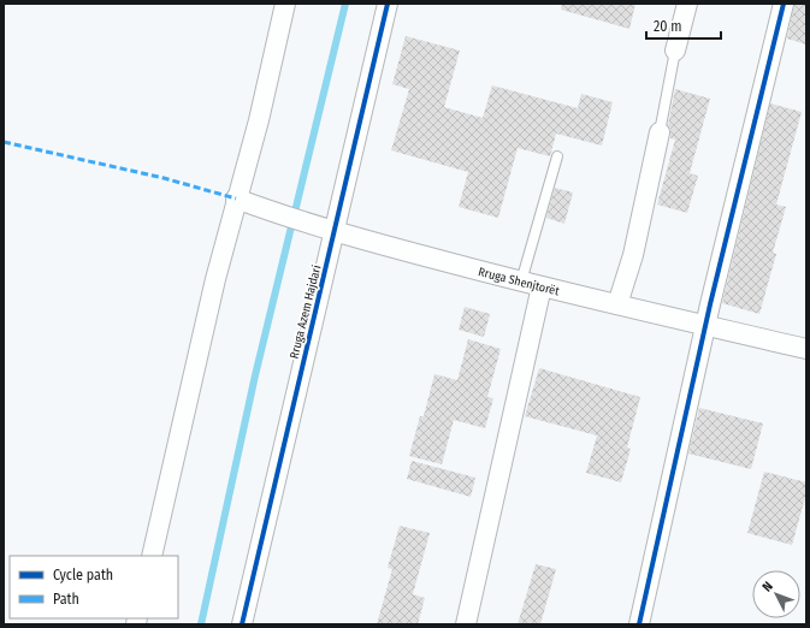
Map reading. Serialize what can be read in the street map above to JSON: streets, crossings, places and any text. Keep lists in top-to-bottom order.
{
  "streets": {
    "street": ["Rruga Shenjtorët", "Rruga Azem Hajdari"]
  },
  "crossings": [
    ["Rruga Shenjtorët", "Rruga Azem Hajdari"]
  ],
  "legend": ["Cycle path", "Path"],
  "scale_bar": "20 m",
  "north": "top left"
}
